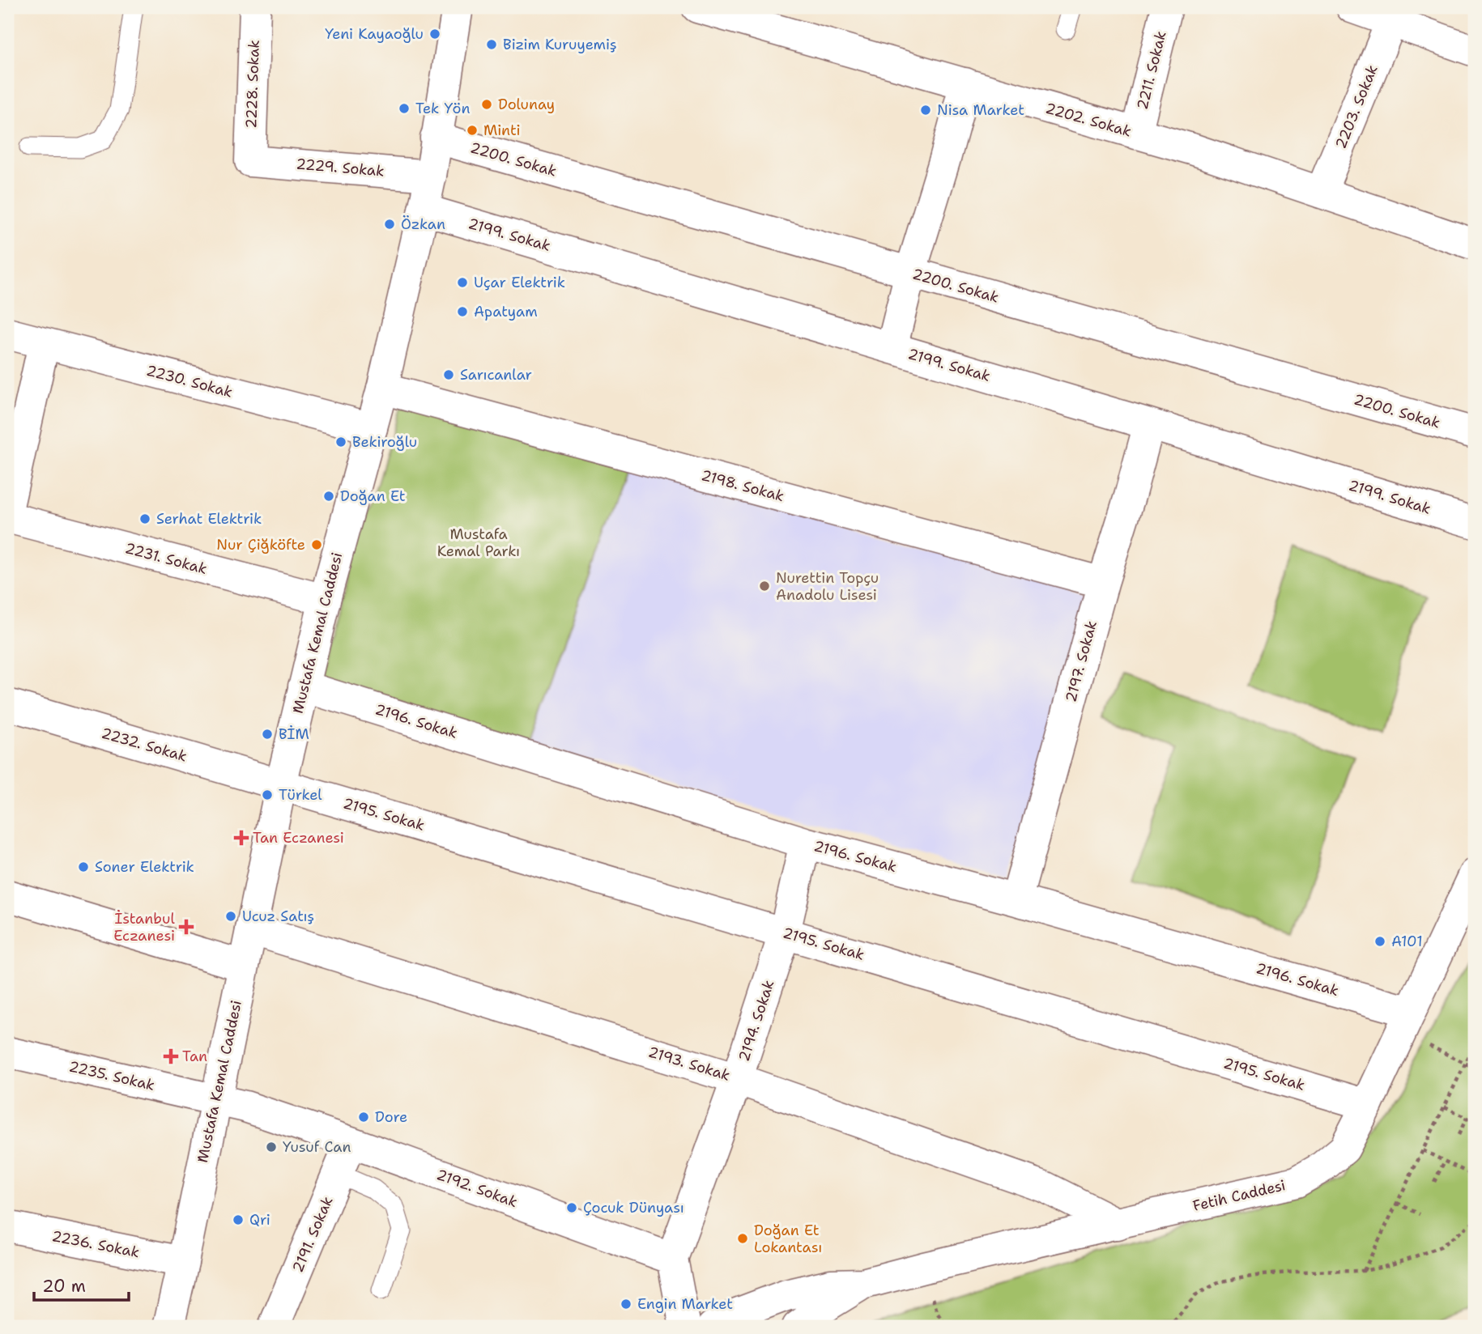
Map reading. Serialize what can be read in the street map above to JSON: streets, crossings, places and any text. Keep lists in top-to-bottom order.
{
  "streets": {
    "street": [
      "2211. Sokak",
      "2228. Sokak",
      "2203. Sokak",
      "2202. Sokak",
      "2200. Sokak",
      "2229. Sokak",
      "2199. Sokak",
      "2230. Sokak",
      "2198. Sokak",
      "2231. Sokak",
      "Mustafa Kemal Caddesi",
      "2197. Sokak",
      "2196. Sokak",
      "2232. Sokak",
      "2195. Sokak",
      "2194. Sokak",
      "2193. Sokak",
      "2235. Sokak",
      "2192. Sokak",
      "Fetih Caddesi",
      "2191. Sokak",
      "2236. Sokak"
    ]
  },
  "crossings": [
    ["2211. Sokak", "2202. Sokak"],
    ["2228. Sokak", "2229. Sokak"],
    ["2203. Sokak", "2202. Sokak"],
    ["2200. Sokak", "Mustafa Kemal Caddesi"],
    ["2229. Sokak", "Mustafa Kemal Caddesi"],
    ["2199. Sokak", "Mustafa Kemal Caddesi"],
    ["2199. Sokak", "2197. Sokak"],
    ["2230. Sokak", "Mustafa Kemal Caddesi"],
    ["2198. Sokak", "Mustafa Kemal Caddesi"],
    ["2198. Sokak", "2197. Sokak"],
    ["2231. Sokak", "Mustafa Kemal Caddesi"],
    ["Mustafa Kemal Caddesi", "2196. Sokak"],
    ["Mustafa Kemal Caddesi", "2232. Sokak"],
    ["Mustafa Kemal Caddesi", "2195. Sokak"],
    ["Mustafa Kemal Caddesi", "2193. Sokak"],
    ["Mustafa Kemal Caddesi", "2235. Sokak"],
    ["Mustafa Kemal Caddesi", "2192. Sokak"],
    ["Mustafa Kemal Caddesi", "2236. Sokak"],
    ["2197. Sokak", "2196. Sokak"],
    ["2196. Sokak", "2194. Sokak"],
    ["2196. Sokak", "Fetih Caddesi"],
    ["2232. Sokak", "2195. Sokak"],
    ["2195. Sokak", "2194. Sokak"],
    ["2195. Sokak", "Fetih Caddesi"],
    ["2194. Sokak", "2193. Sokak"],
    ["2194. Sokak", "2192. Sokak"],
    ["2193. Sokak", "Fetih Caddesi"],
    ["2235. Sokak", "2192. Sokak"],
    ["2192. Sokak", "2191. Sokak"]
  ],
  "parks": ["Mustafa Kemal Parkı"],
  "places": {
    "other": [
      "Yeni Kayaoğlu",
      "Bizim Kuruyemiş",
      "Dolunay",
      "Tek Yön",
      "Nisa Market",
      "Minti",
      "Özkan",
      "Uçar Elektrik",
      "Apatyam",
      "Sarıcanlar",
      "Bekiroğlu",
      "Doğan Et",
      "Serhat Elektrik",
      "Nur Çiğköfte",
      "Nurettin Topçu Anadolu Lisesi",
      "BİM",
      "Türkel",
      "Soner Elektrik",
      "Ucuz Satış",
      "A101",
      "Dore",
      "Yusuf Can",
      "Çocuk Dünyası",
      "Qri",
      "Doğan Et Lokantası",
      "Engin Market"
    ],
    "health": ["Tan Eczanesi", "İstanbul Eczanesi", "Tan"]
  },
  "scale_bar": "20 m"
}
